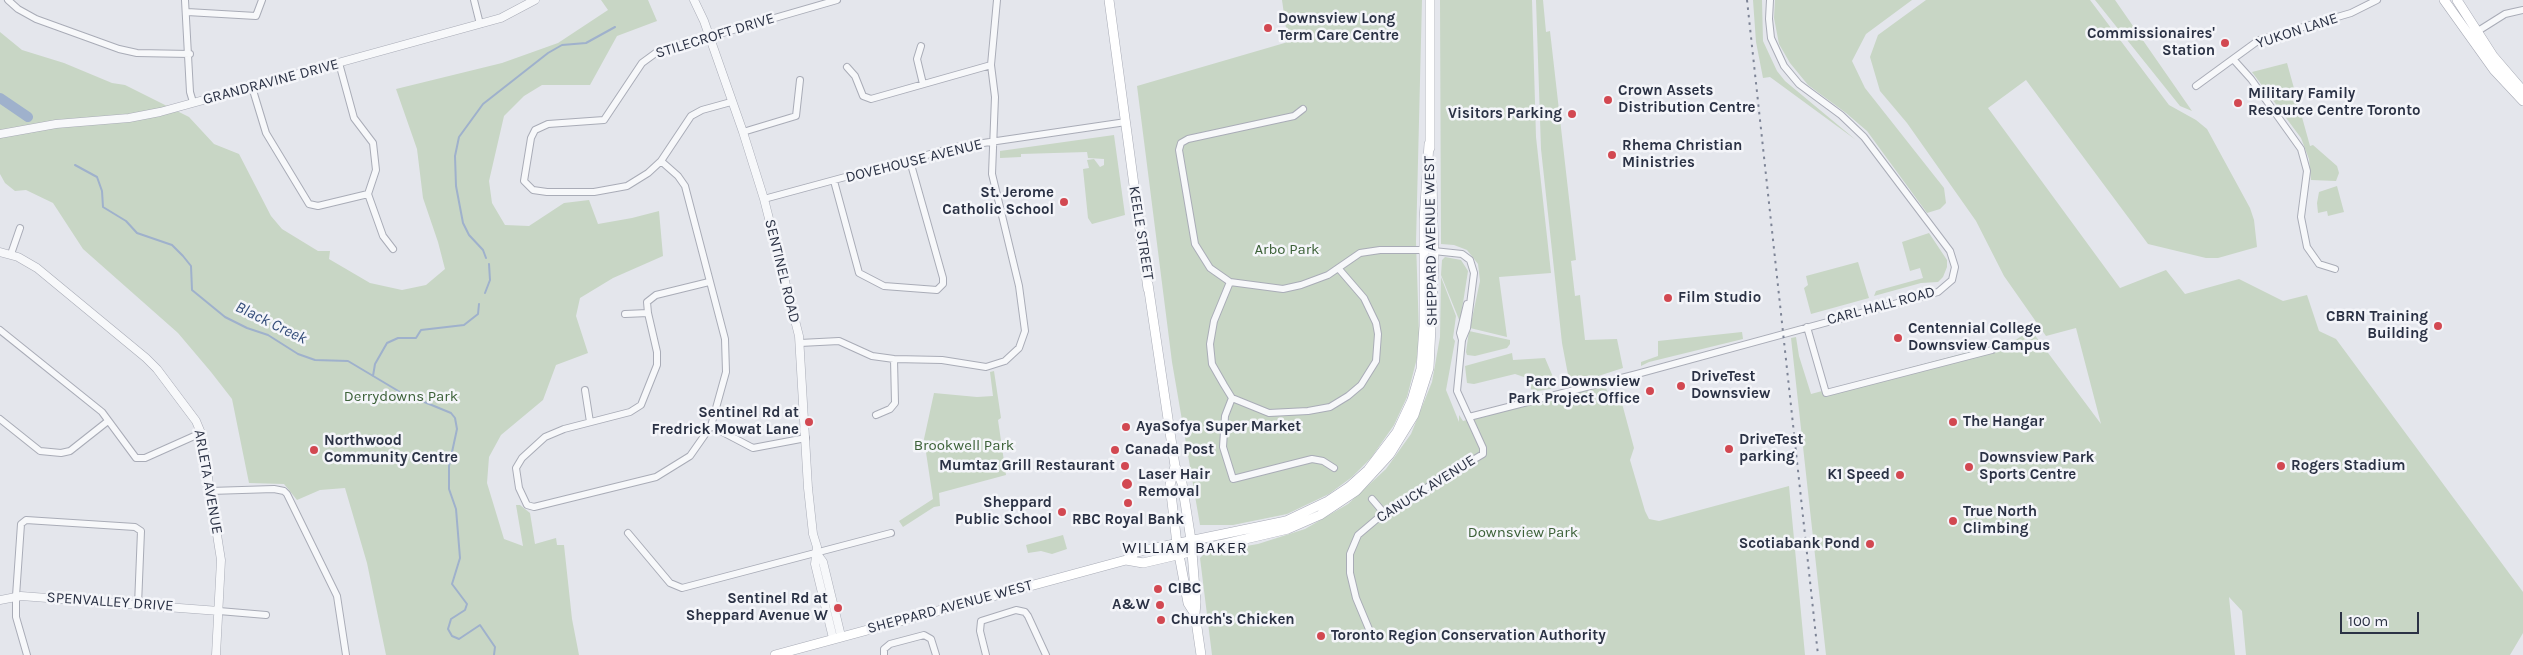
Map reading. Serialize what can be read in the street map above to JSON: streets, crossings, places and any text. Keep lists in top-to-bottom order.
{
  "streets": {
    "main road": ["KEELE STREET", "SHEPPARD AVENUE WEST"],
    "street": [
      "YUKON LANE",
      "STILECROFT DRIVE",
      "GRANDRAVINE DRIVE",
      "DOVEHOUSE AVENUE",
      "SENTINEL ROAD",
      "CARL HALL ROAD",
      "ARLETA AVENUE",
      "CANUCK AVENUE",
      "SPENVALLEY DRIVE"
    ]
  },
  "crossings": [
    ["STILECROFT DRIVE", "SENTINEL ROAD"],
    ["DOVEHOUSE AVENUE", "KEELE STREET"],
    ["DOVEHOUSE AVENUE", "SENTINEL ROAD"],
    ["KEELE STREET", "SHEPPARD AVENUE WEST"],
    ["SHEPPARD AVENUE WEST", "SENTINEL ROAD"],
    ["CARL HALL ROAD", "CANUCK AVENUE"],
    ["ARLETA AVENUE", "SPENVALLEY DRIVE"]
  ],
  "districts": ["WILLIAM BAKER"],
  "water": ["Black Creek"],
  "parks": [
    "Arbo Park",
    "Derrydowns Park",
    "Brookwell Park",
    "Downsview Park"
  ],
  "places": [
    "Downsview Long Term Care Centre",
    "Commissionaires' Station",
    "Crown Assets Distribution Centre",
    "Military Family Resource Centre Toronto",
    "Visitors Parking",
    "Rhema Christian Ministries",
    "St. Jerome Catholic School",
    "Film Studio",
    "CBRN Training Building",
    "Centennial College Downsview Campus",
    "DriveTest Downsview",
    "Parc Downsview Park Project Office",
    "Sentinel Rd at Fredrick Mowat Lane",
    "The Hangar",
    "AyaSofya Super Market",
    "DriveTest parking",
    "Northwood Community Centre",
    "Canada Post",
    "Mumtaz Grill Restaurant",
    "Rogers Stadium",
    "Downsview Park Sports Centre",
    "K1 Speed",
    "Laser Hair Removal",
    "RBC Royal Bank",
    "Sheppard Public School",
    "True North Climbing",
    "Scotiabank Pond",
    "CIBC",
    "A&W",
    "Sentinel Rd at Sheppard Avenue W",
    "Church's Chicken",
    "Toronto Region Conservation Authority"
  ],
  "scale_bar": "100 m"
}
